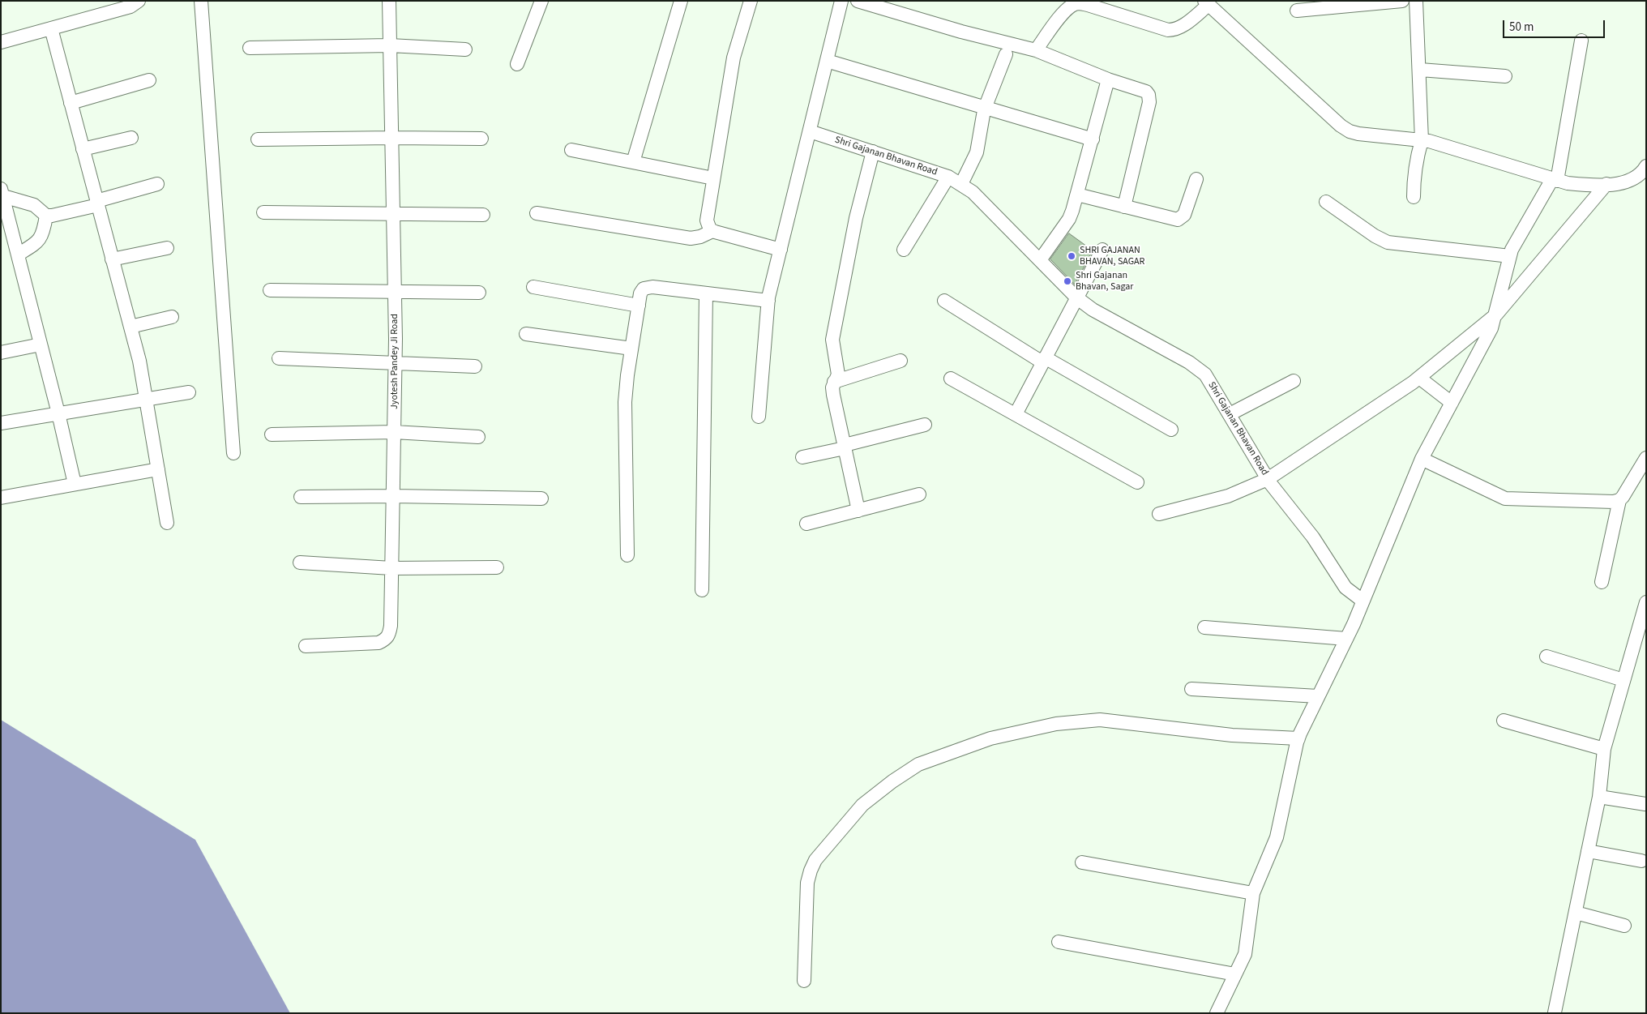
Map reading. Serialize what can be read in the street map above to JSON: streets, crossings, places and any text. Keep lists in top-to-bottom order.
{
  "streets": {
    "street": ["Shri Gajanan Bhavan Road", "Jyotesh Pandey Ji Road"]
  },
  "places": ["SHRI GAJANAN BHAVAN, SAGAR", "Shri Gajanan Bhavan, Sagar"],
  "scale_bar": "50 m"
}
